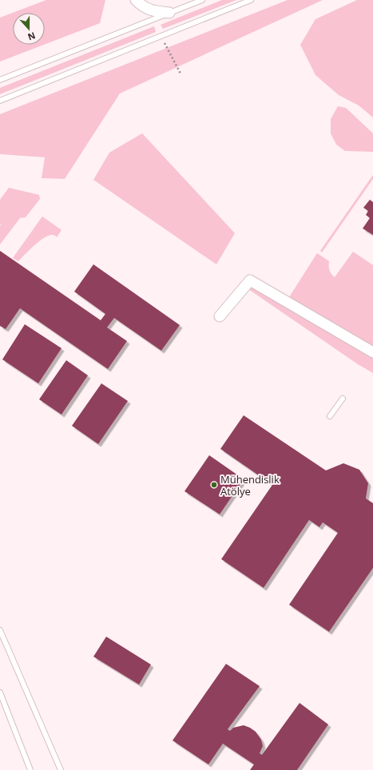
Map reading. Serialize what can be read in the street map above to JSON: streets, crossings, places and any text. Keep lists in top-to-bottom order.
{
  "places": ["Mühendislik Atölye"],
  "north": "bottom"
}
